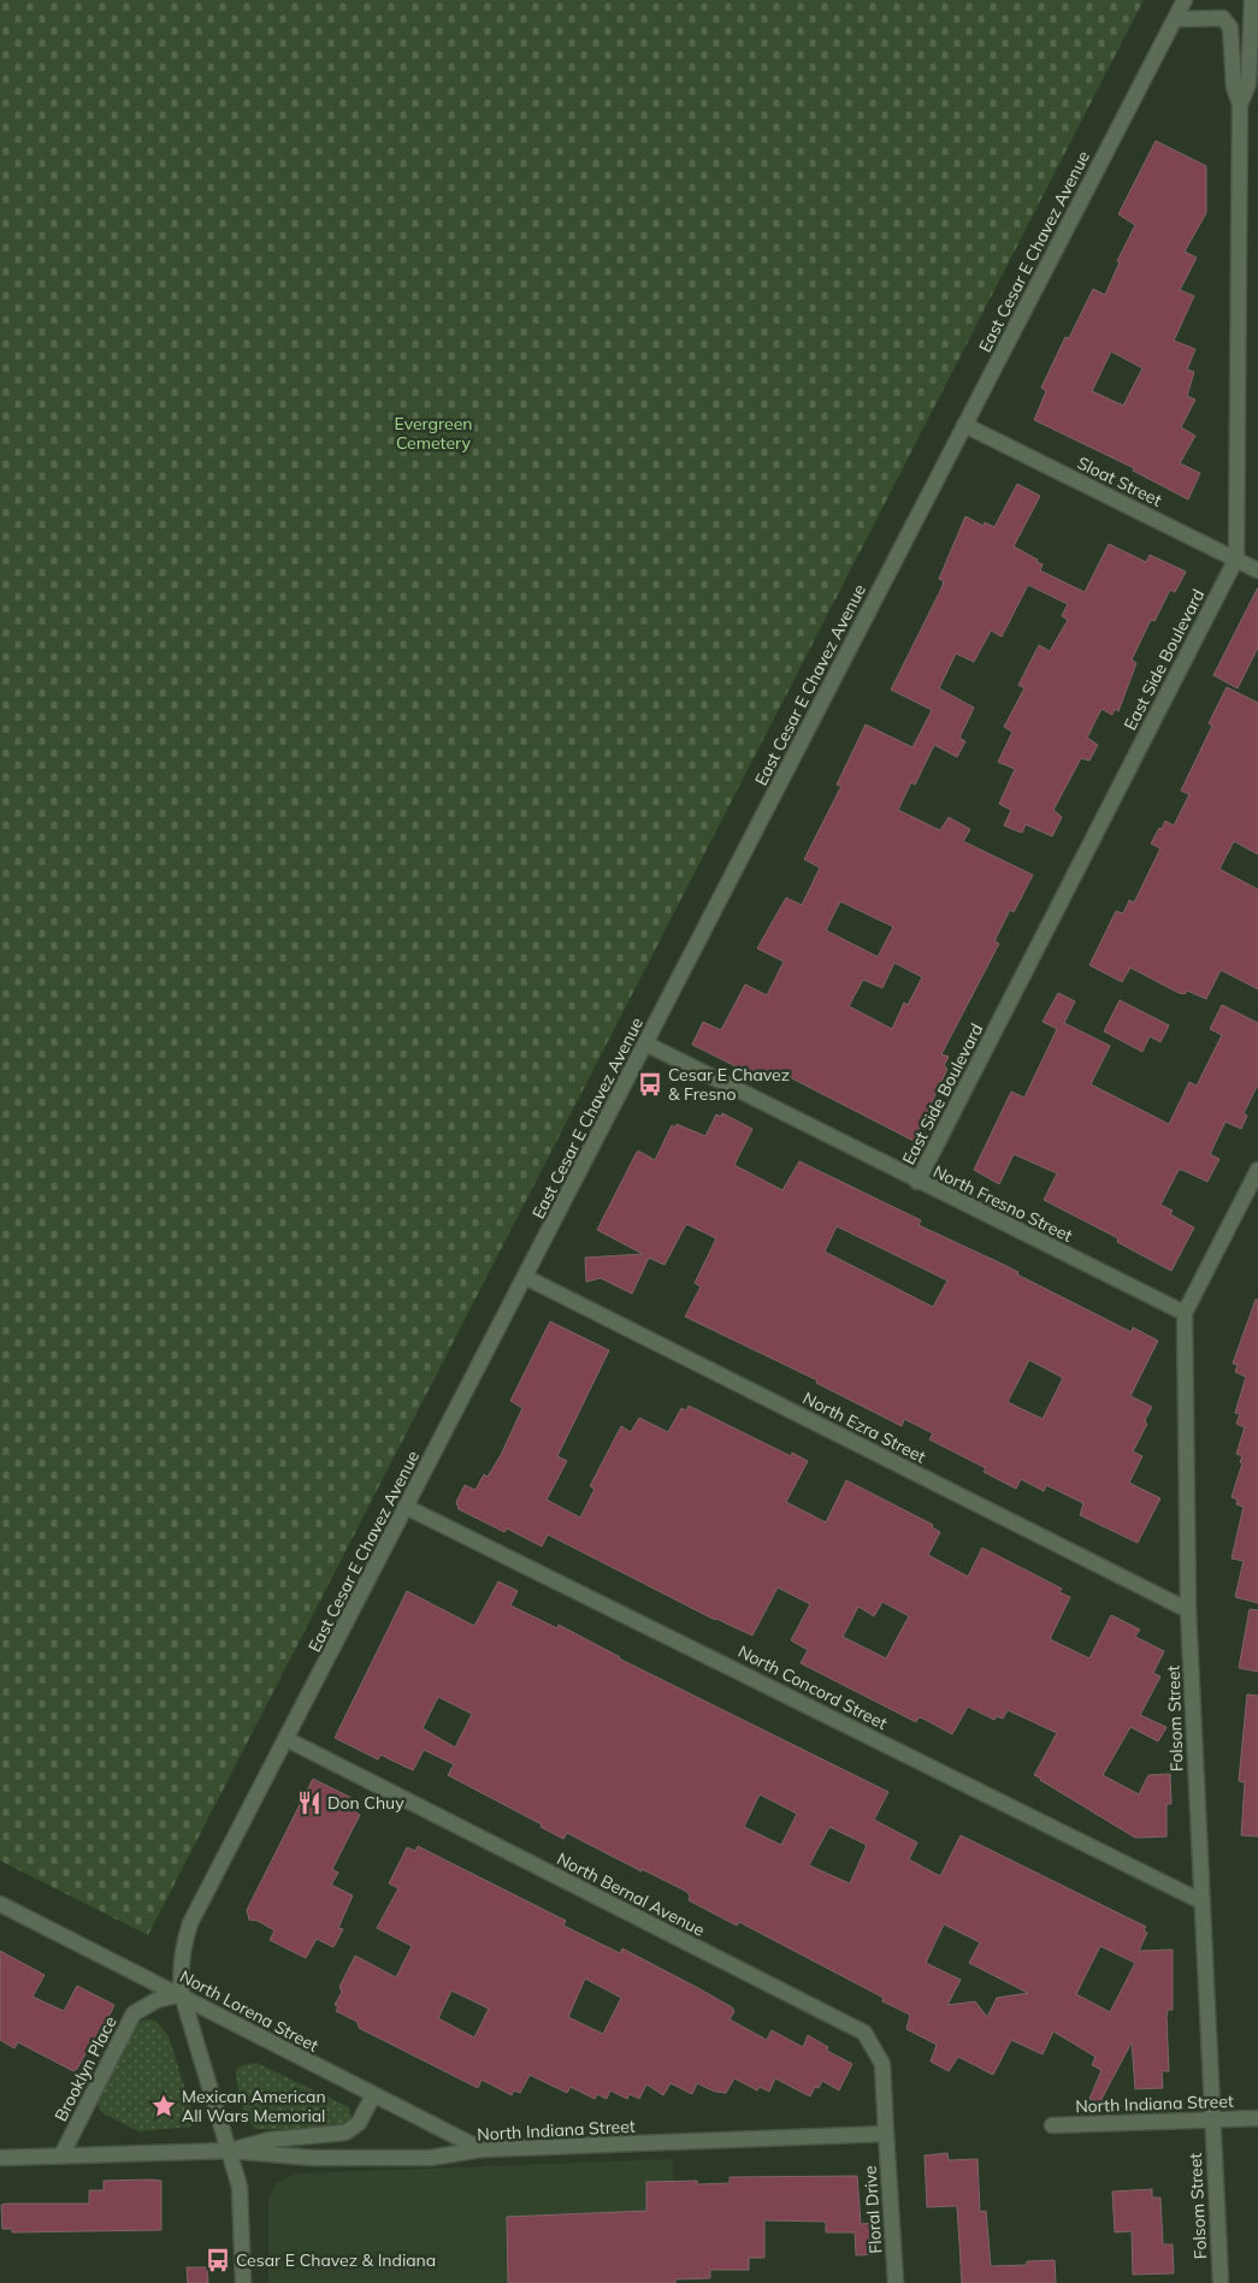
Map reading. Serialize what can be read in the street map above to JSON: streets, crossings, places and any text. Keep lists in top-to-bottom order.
{
  "streets": {
    "street": [
      "East Cesar E Chavez Avenue",
      "Sloat Street",
      "East Side Boulevard",
      "North Fresno Street",
      "North Ezra Street",
      "North Concord Street",
      "Folsom Street",
      "North Bernal Avenue",
      "North Lorena Street",
      "Brooklyn Place",
      "North Indiana Street",
      "Floral Drive"
    ]
  },
  "crossings": [
    ["East Cesar E Chavez Avenue", "Sloat Street"],
    ["East Cesar E Chavez Avenue", "East Side Boulevard"],
    ["East Cesar E Chavez Avenue", "North Fresno Street"],
    ["East Cesar E Chavez Avenue", "North Ezra Street"],
    ["East Cesar E Chavez Avenue", "North Concord Street"],
    ["East Cesar E Chavez Avenue", "North Bernal Avenue"],
    ["East Cesar E Chavez Avenue", "North Lorena Street"],
    ["East Cesar E Chavez Avenue", "Brooklyn Place"],
    ["East Cesar E Chavez Avenue", "North Indiana Street"],
    ["Sloat Street", "East Side Boulevard"],
    ["East Side Boulevard", "North Fresno Street"],
    ["North Fresno Street", "Folsom Street"],
    ["North Ezra Street", "Folsom Street"],
    ["North Concord Street", "Folsom Street"],
    ["Folsom Street", "North Indiana Street"],
    ["North Bernal Avenue", "North Indiana Street"],
    ["North Bernal Avenue", "Floral Drive"],
    ["North Lorena Street", "Brooklyn Place"],
    ["North Lorena Street", "North Indiana Street"],
    ["Brooklyn Place", "North Indiana Street"],
    ["North Indiana Street", "Floral Drive"]
  ],
  "parks": ["Evergreen Cemetery"],
  "places": {
    "bus stop": ["Cesar E Chavez & Fresno", "Cesar E Chavez & Indiana"],
    "restaurant": ["Don Chuy"],
    "place": ["Mexican American All Wars Memorial"]
  }
}
